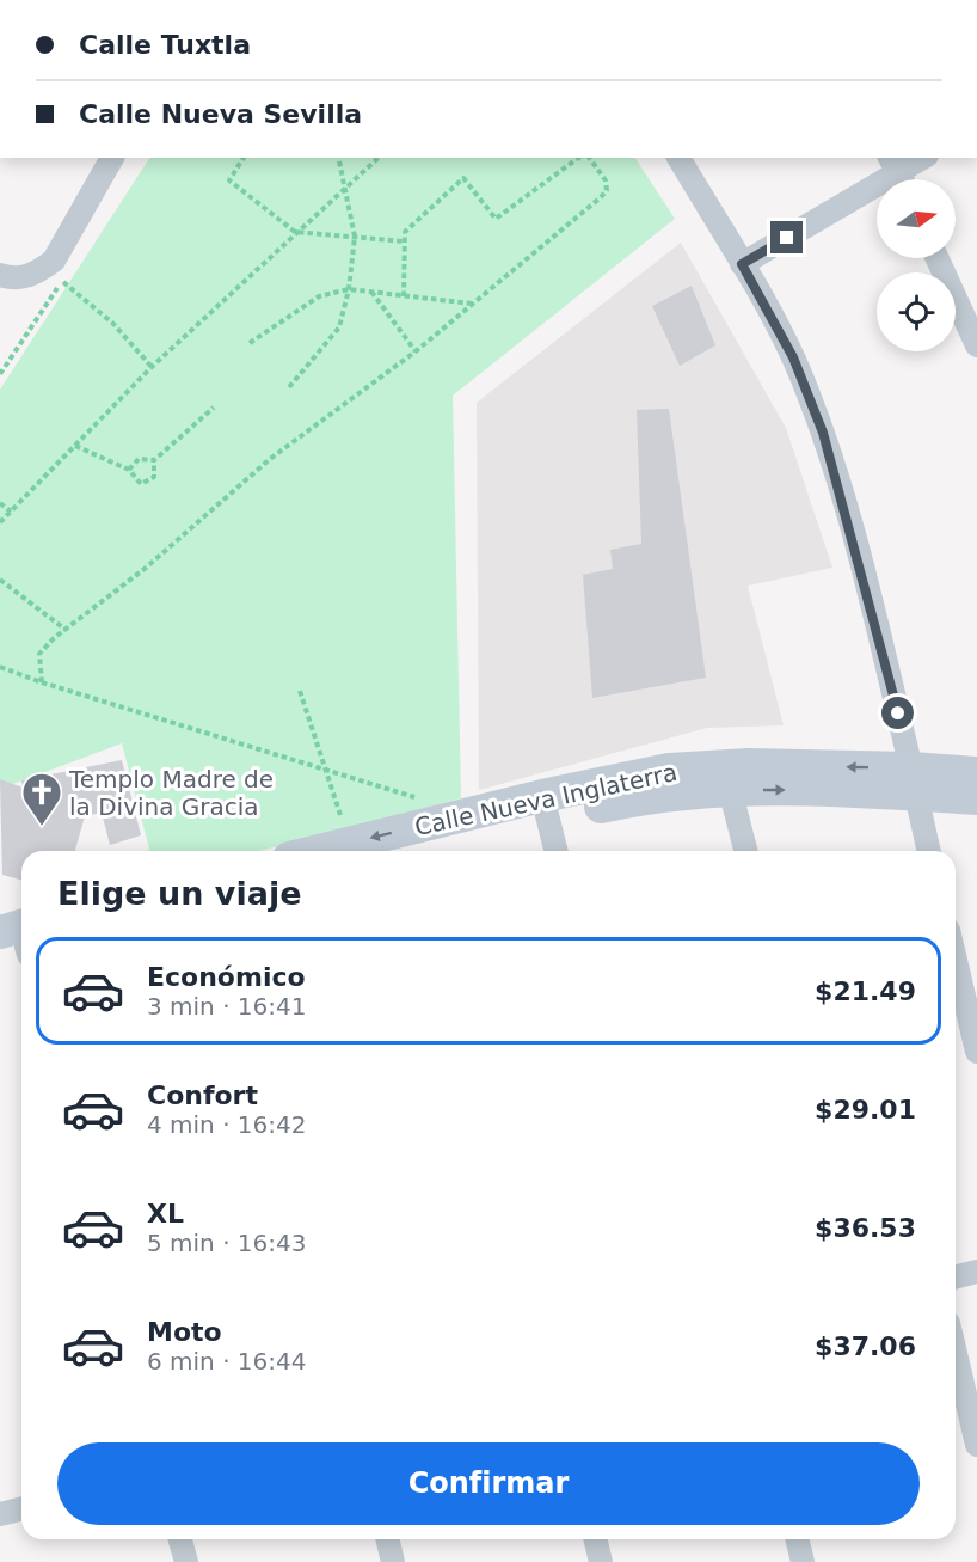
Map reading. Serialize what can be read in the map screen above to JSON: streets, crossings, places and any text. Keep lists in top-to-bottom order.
{
  "streets": {
    "street": ["Calle Nueva Inglaterra"]
  },
  "places": {
    "church": ["Templo Madre de la Divina Gracia"]
  },
  "north": "right",
  "page": {
    "banner": ["Calle Tuxtla", "Calle Nueva Sevilla"],
    "heading": "Elige un viaje",
    "list": [
      {
        "name": "Económico",
        "note": "3 min · 16:41",
        "value": "$21.49"
      },
      {
        "name": "Confort",
        "note": "4 min · 16:42",
        "value": "$29.01"
      },
      {
        "name": "XL",
        "note": "5 min · 16:43",
        "value": "$36.53"
      },
      {
        "name": "Moto",
        "note": "6 min · 16:44",
        "value": "$37.06"
      }
    ],
    "buttons": "Confirmar"
  }
}
